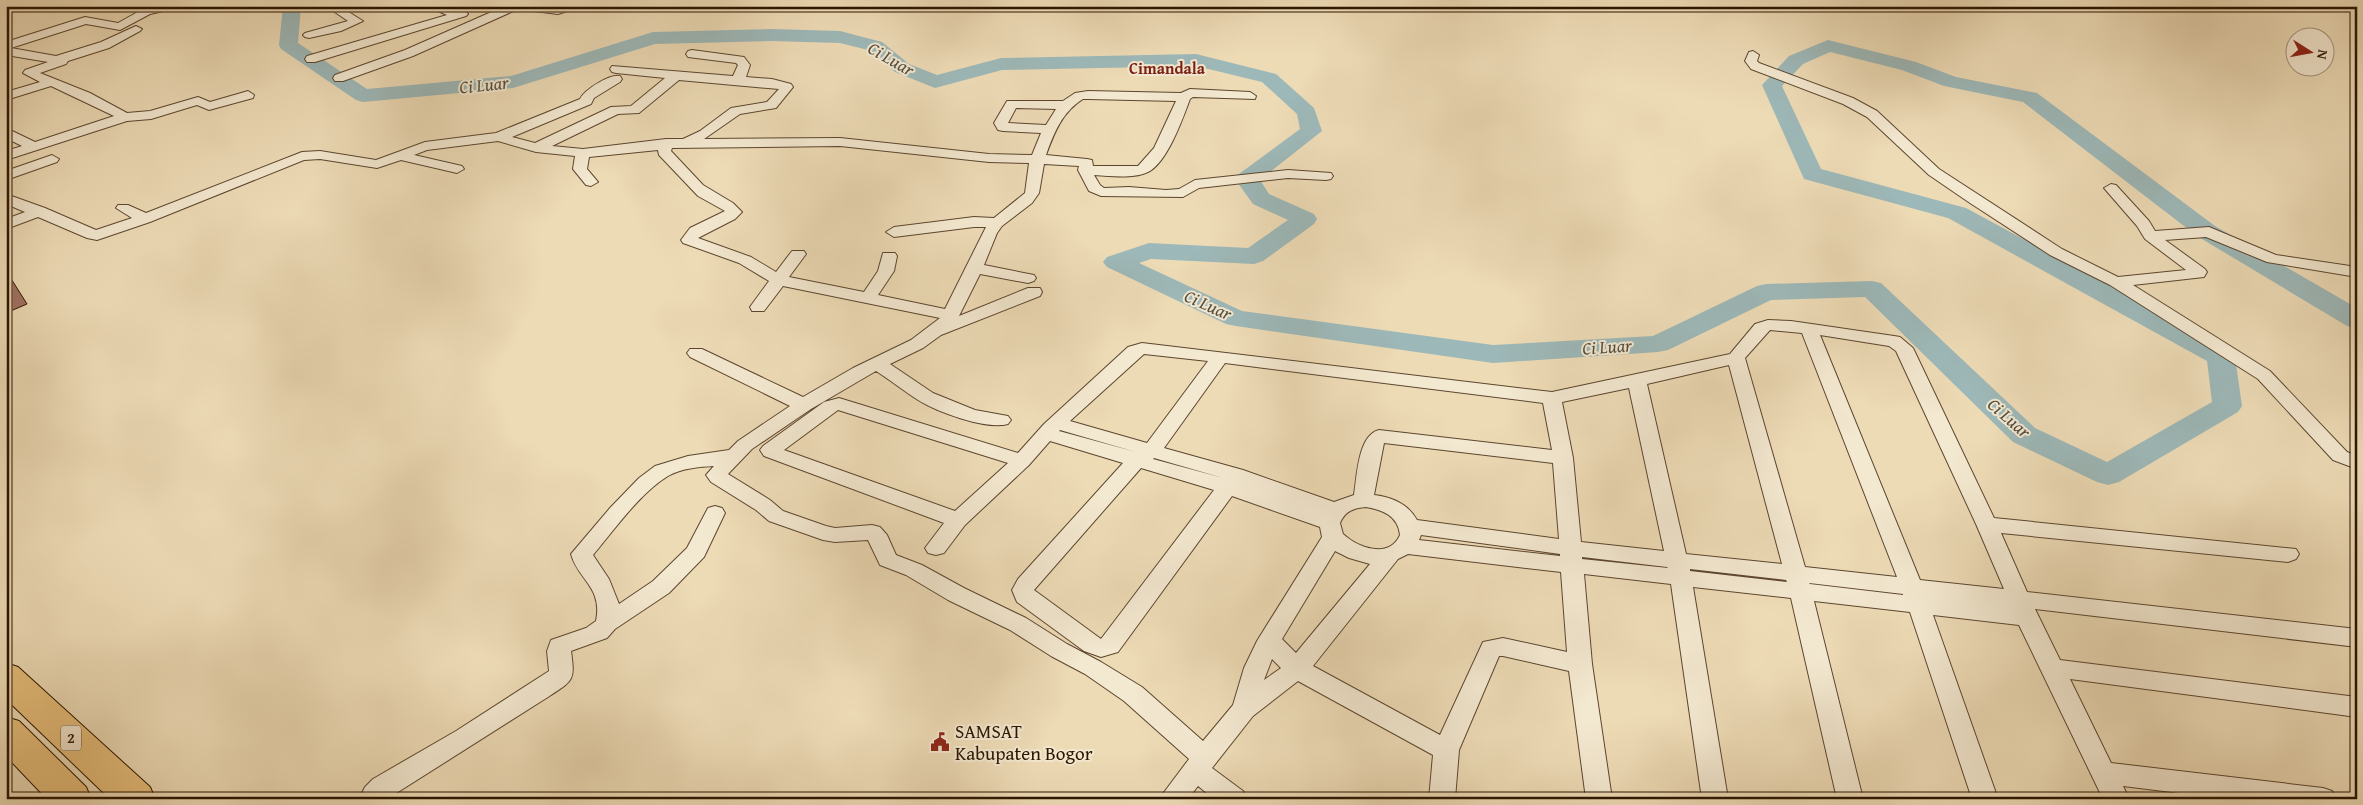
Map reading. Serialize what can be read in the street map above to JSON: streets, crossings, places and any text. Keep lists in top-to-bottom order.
{
  "streets": {
    "highway": ["2"]
  },
  "districts": ["Cimandala"],
  "water": ["Ci Luar"],
  "places": {
    "public building": ["SAMSAT Kabupaten Bogor"]
  },
  "north": "right"
}
